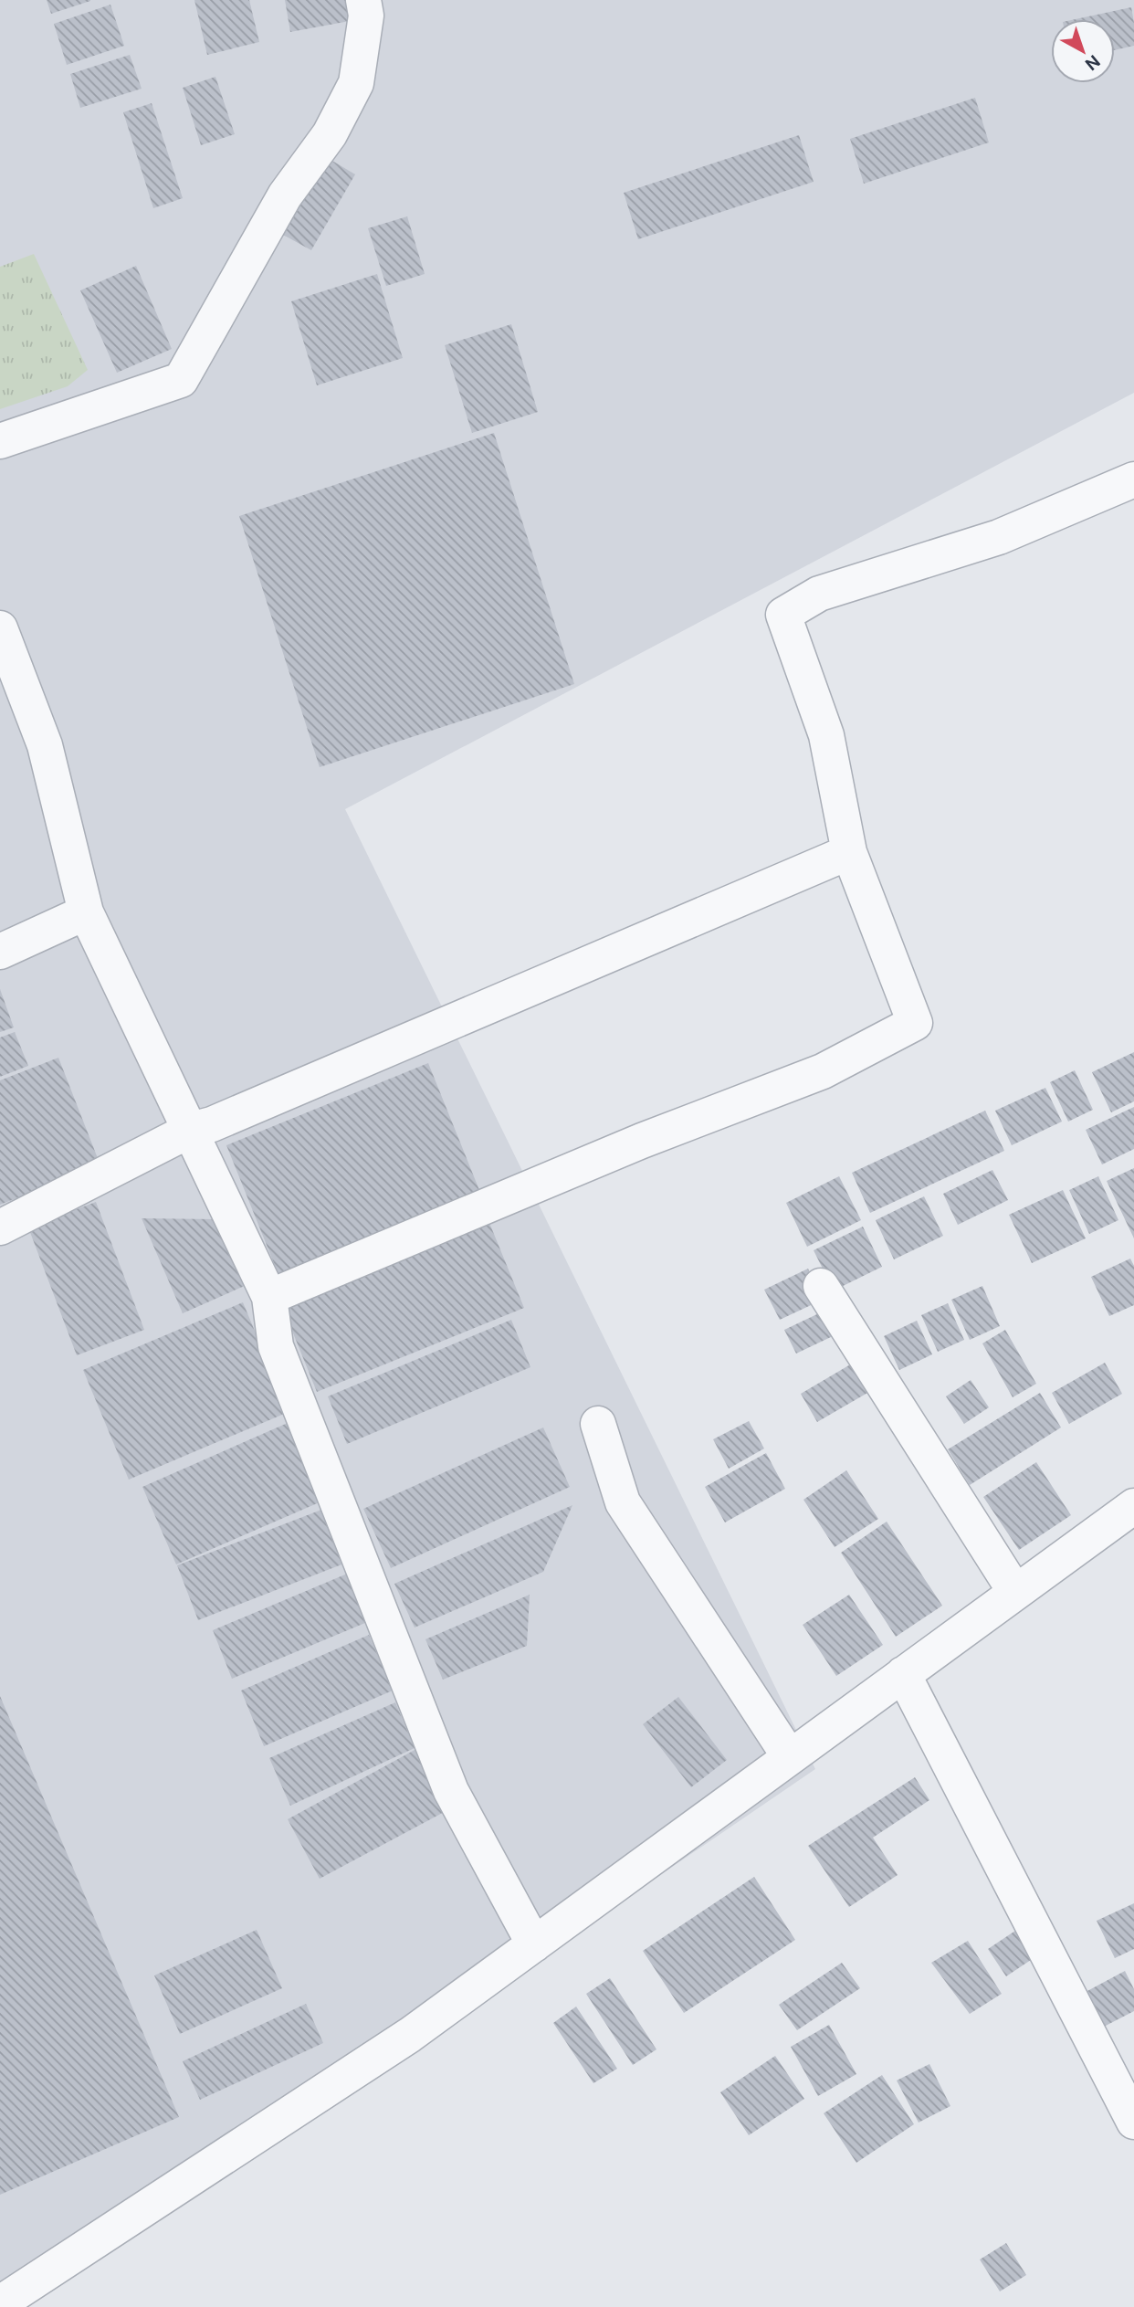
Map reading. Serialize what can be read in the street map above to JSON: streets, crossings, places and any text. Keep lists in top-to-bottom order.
{
  "north": "bottom right"
}
